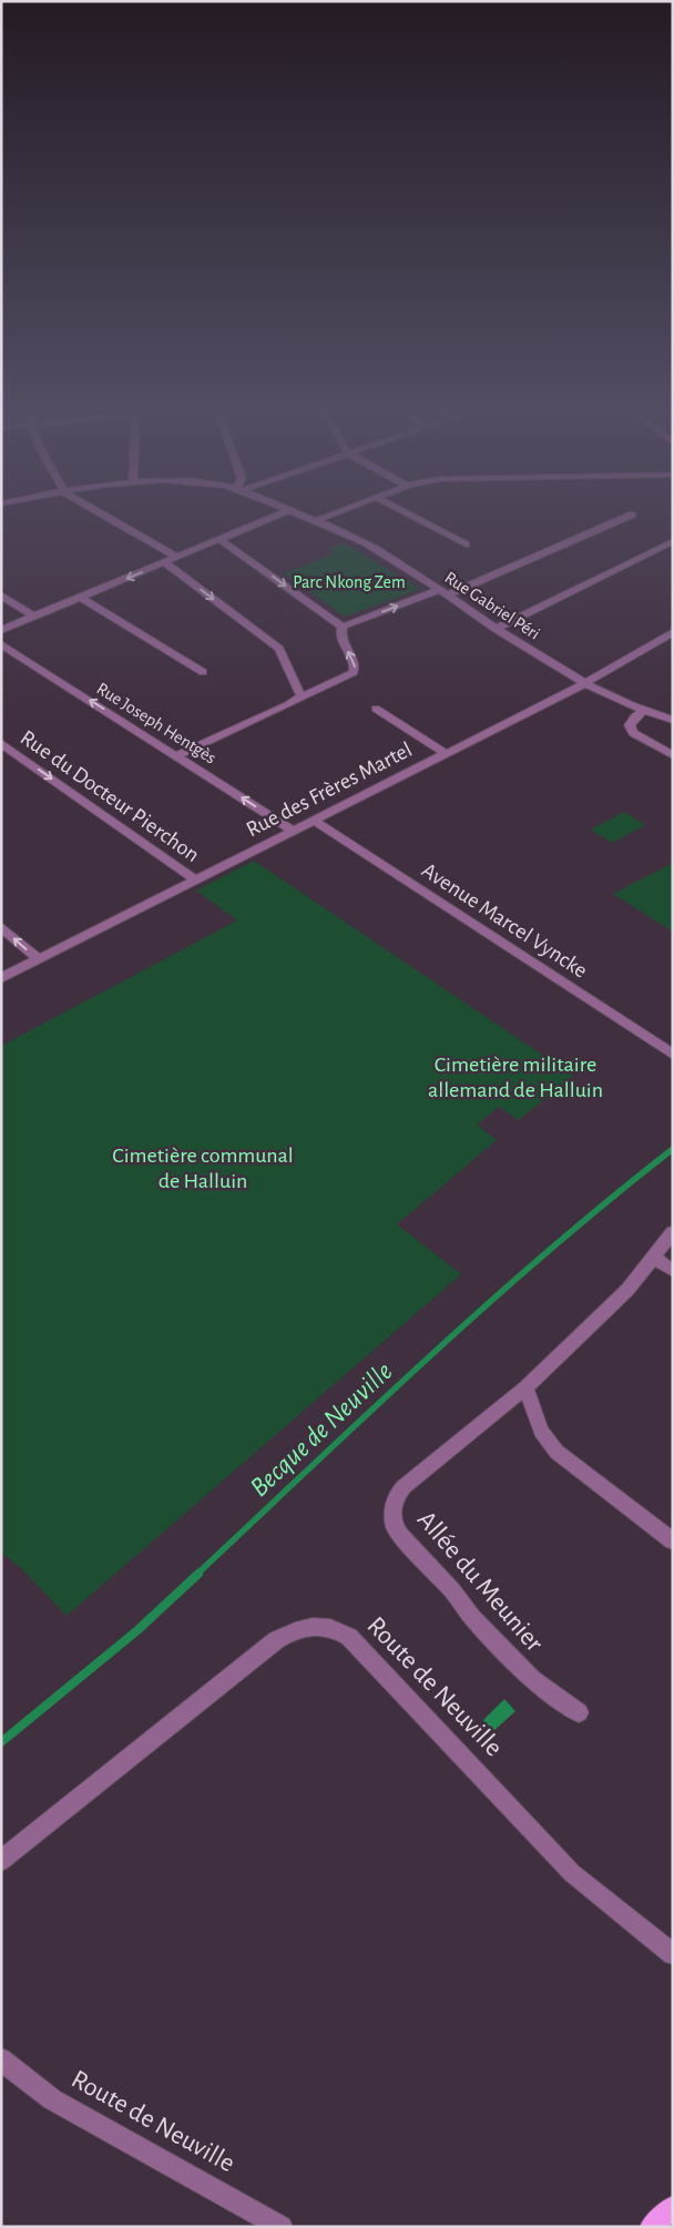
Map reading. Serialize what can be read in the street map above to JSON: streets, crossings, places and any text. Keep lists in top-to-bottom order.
{
  "streets": {
    "street": [
      "Rue Gabriel Péri",
      "Rue Joseph Hentgès",
      "Rue des Frères Martel",
      "Rue du Docteur Pierchon",
      "Avenue Marcel Vyncke",
      "Allée du Meunier",
      "Route de Neuville"
    ]
  },
  "crossings": [
    ["Rue Gabriel Péri", "Rue des Frères Martel"],
    ["Rue Joseph Hentgès", "Rue des Frères Martel"],
    ["Rue des Frères Martel", "Rue du Docteur Pierchon"],
    ["Rue des Frères Martel", "Avenue Marcel Vyncke"]
  ],
  "one_way": ["Rue du Docteur Pierchon"],
  "water": ["Becque de Neuville"],
  "parks": ["Parc Nkong Zem", "Cimetière militaire allemand de Halluin", "Cimetière communal de Halluin"]
}
